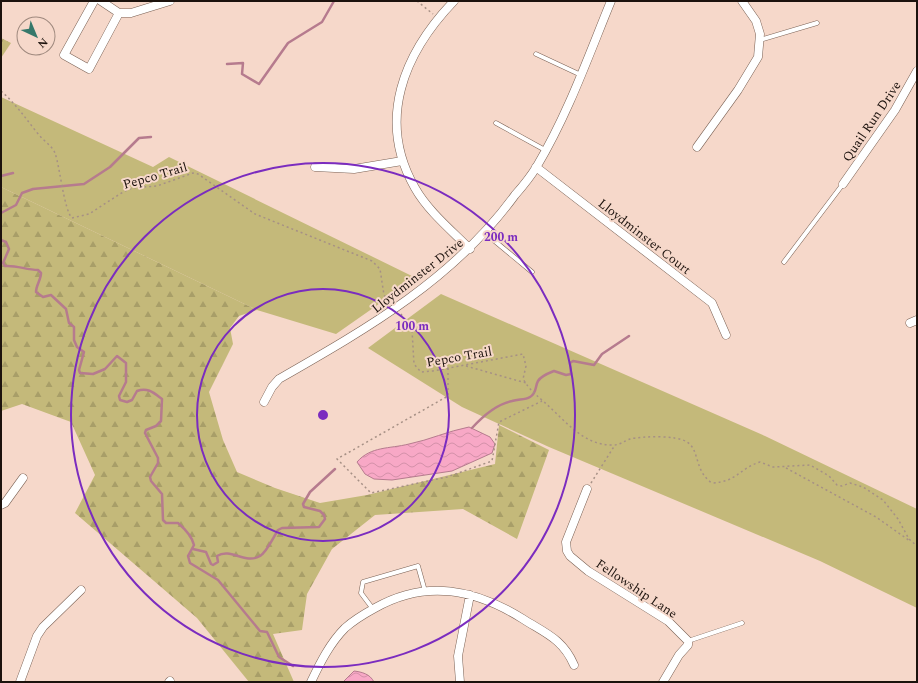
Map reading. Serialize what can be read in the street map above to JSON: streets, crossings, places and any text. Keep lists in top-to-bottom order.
{
  "streets": {
    "street": [
      "Quail Run Drive",
      "Lloydminster Court",
      "Lloydminster Drive",
      "Fellowship Lane"
    ],
    "path": ["Pepco Trail"]
  },
  "crossings": [
    ["Pepco Trail", "Lloydminster Drive"],
    ["Lloydminster Court", "Lloydminster Drive"]
  ],
  "north": "bottom right",
  "rings": ["200 m", "100 m"]
}
